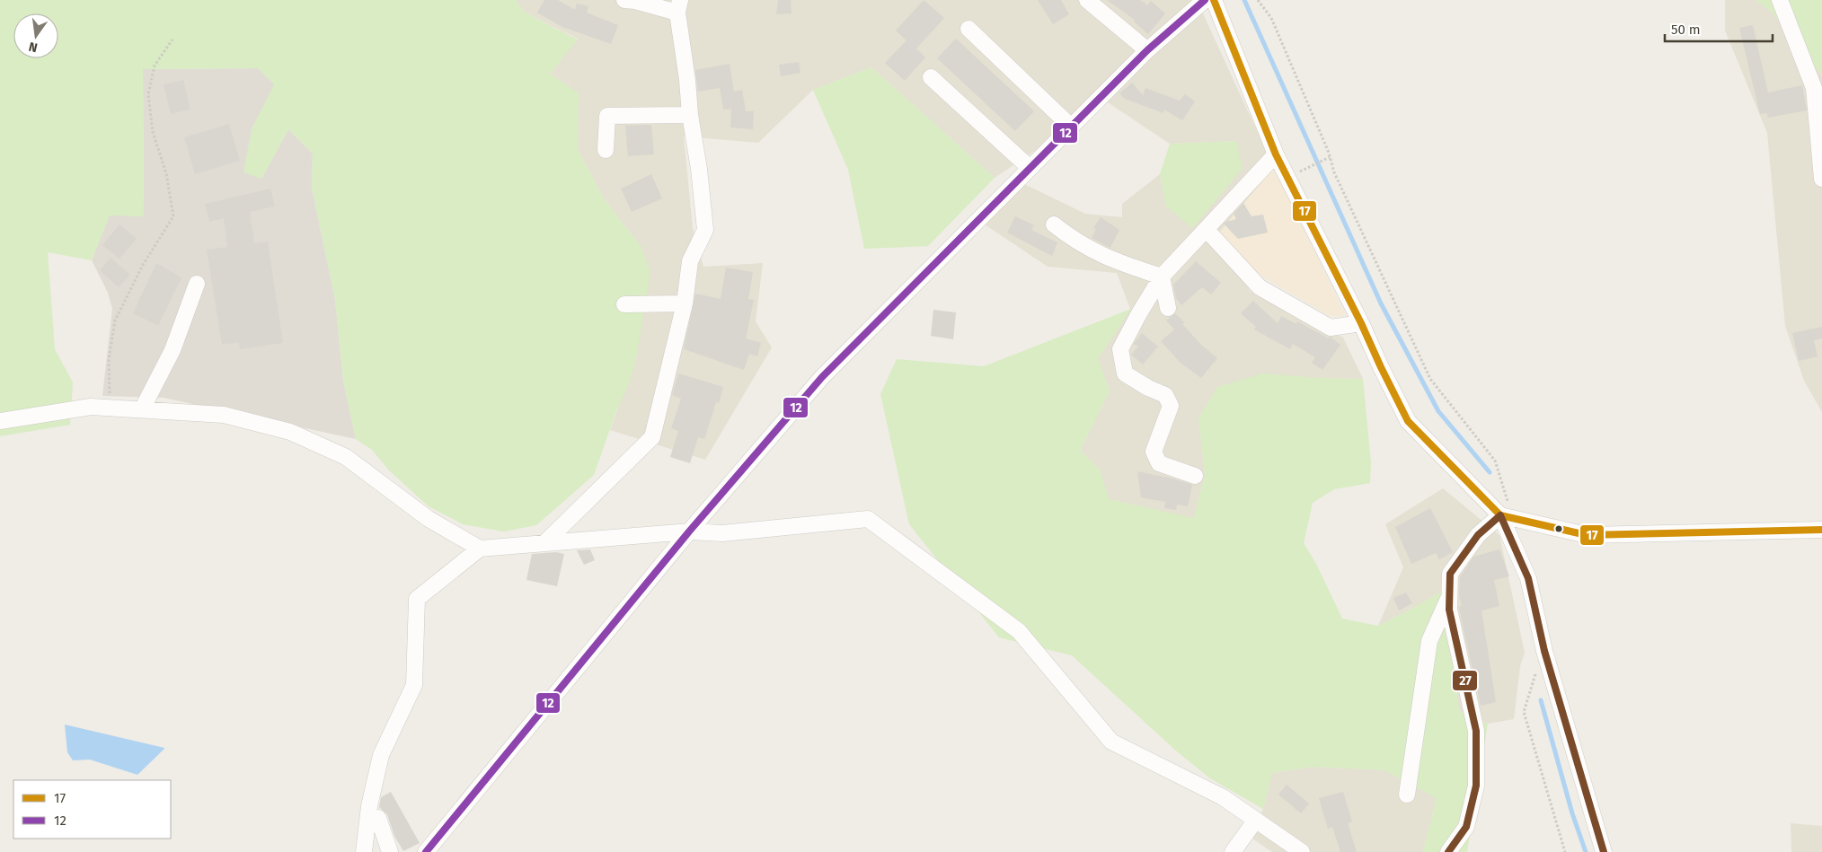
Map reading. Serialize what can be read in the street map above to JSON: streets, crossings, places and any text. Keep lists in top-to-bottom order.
{
  "lines": ["transit line 17", "transit line 12", "transit line 27"],
  "legend": ["17", "12"],
  "scale_bar": "50 m",
  "north": "bottom"
}
